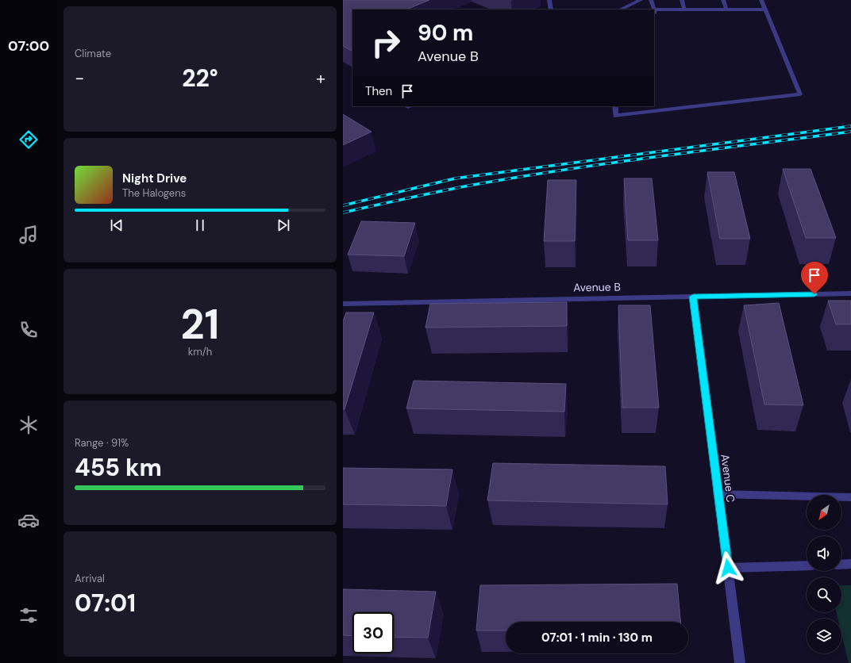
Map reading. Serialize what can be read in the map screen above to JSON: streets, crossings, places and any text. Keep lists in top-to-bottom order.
{
  "streets": {
    "street": ["Avenue B", "Avenue C"]
  },
  "crossings": [
    ["Avenue B", "Avenue C"]
  ],
  "north": "bottom left",
  "page": {
    "tabs": "07:00",
    "tile": [
      "Climate",
      ["21", "km/h"],
      ["Range · 91%", "455 km"],
      ["Arrival", "07:01"]
    ],
    "turn": ["90 m", "Avenue B"],
    "heat": ["−", "22°", "+"],
    "then": "Then",
    "song": ["Night Drive", "The Halogens"],
    "limit": "30",
    "trip": "07:01 · 1 min · 130 m"
  }
}
